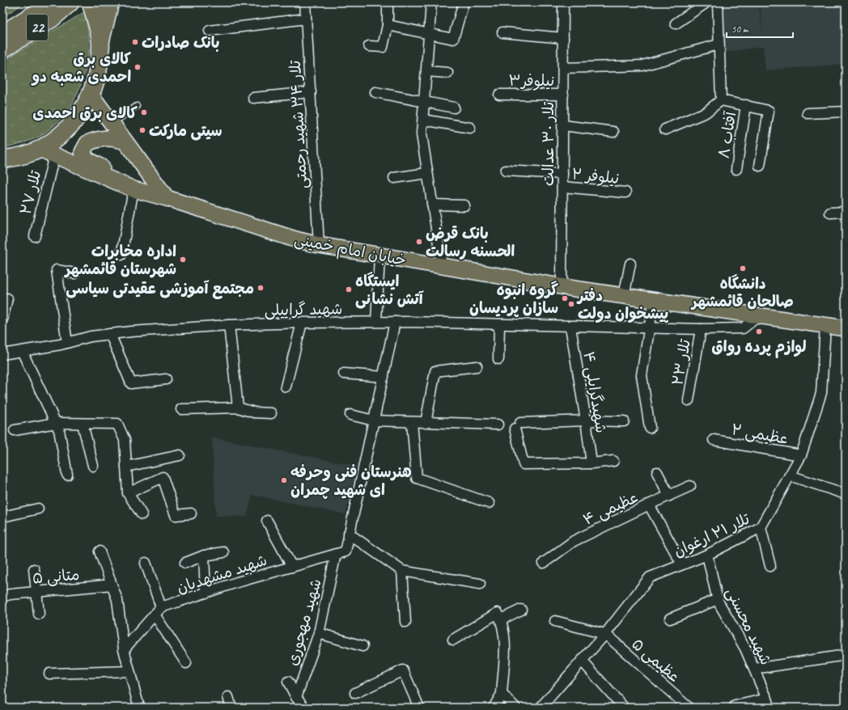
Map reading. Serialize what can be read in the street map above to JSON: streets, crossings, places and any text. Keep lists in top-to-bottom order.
{
  "streets": {
    "highway": ["22"],
    "main road": ["خیابان امام خمینی"],
    "street": [
      "نیلوفر۳",
      "تلار ۳۴ شهید رحمتی",
      "آفتاب ۸",
      "تلار ۳۰ عدالت",
      "نیلوفر ۲",
      "تلار ۲۷",
      "شهید گراییلی",
      "تلار ۲۳",
      "شهیدگرایلی ۴",
      "عظیمی ۲",
      "عظیمی ۴",
      "تلار ۲۱ ارغوان",
      "شهید مشهدبان",
      "متانی ۵",
      "شهید مهجوری",
      "شهید محسنی",
      "عظیمی ۵"
    ]
  },
  "crossings": [
    ["نیلوفر۳", "تلار ۳۰ عدالت"],
    ["تلار ۳۴ شهید رحمتی", "خیابان امام خمینی"],
    ["تلار ۳۰ عدالت", "نیلوفر ۲"],
    ["تلار ۳۰ عدالت", "خیابان امام خمینی"],
    ["تلار ۲۷", "خیابان امام خمینی"],
    ["خیابان امام خمینی", "شهید گراییلی"],
    ["خیابان امام خمینی", "تلار ۲۱ ارغوان"],
    ["شهید گراییلی", "تلار ۲۳"],
    ["شهید گراییلی", "شهیدگرایلی ۴"],
    ["شهید گراییلی", "شهید مهجوری"],
    ["عظیمی ۲", "تلار ۲۱ ارغوان"],
    ["عظیمی ۴", "تلار ۲۱ ارغوان"],
    ["تلار ۲۱ ارغوان", "شهید محسنی"],
    ["تلار ۲۱ ارغوان", "عظیمی ۵"],
    ["شهید مشهدبان", "شهید مهجوری"]
  ],
  "places": [
    "بانک صادرات",
    "کالای برق احمدی شعبه دو",
    "کالای برق احمدی",
    "سیتی مارکت",
    "بانک قرض الحسنه رسالت",
    "اداره مخابرات شهرستان قائمشهر",
    "دانشگاه صالحان قائمشهر",
    "مجتمع آموزشی عقیدتی سیاسی",
    "ایستگاه آتش نشانی",
    "گروه انبوه سازان پردیسان",
    "دفتر پیشخوان دولت",
    "لوازم پرده رواق",
    "هنرستان فنی وحرفه ای شهید چمران"
  ],
  "scale_bar": "50 m"
}
